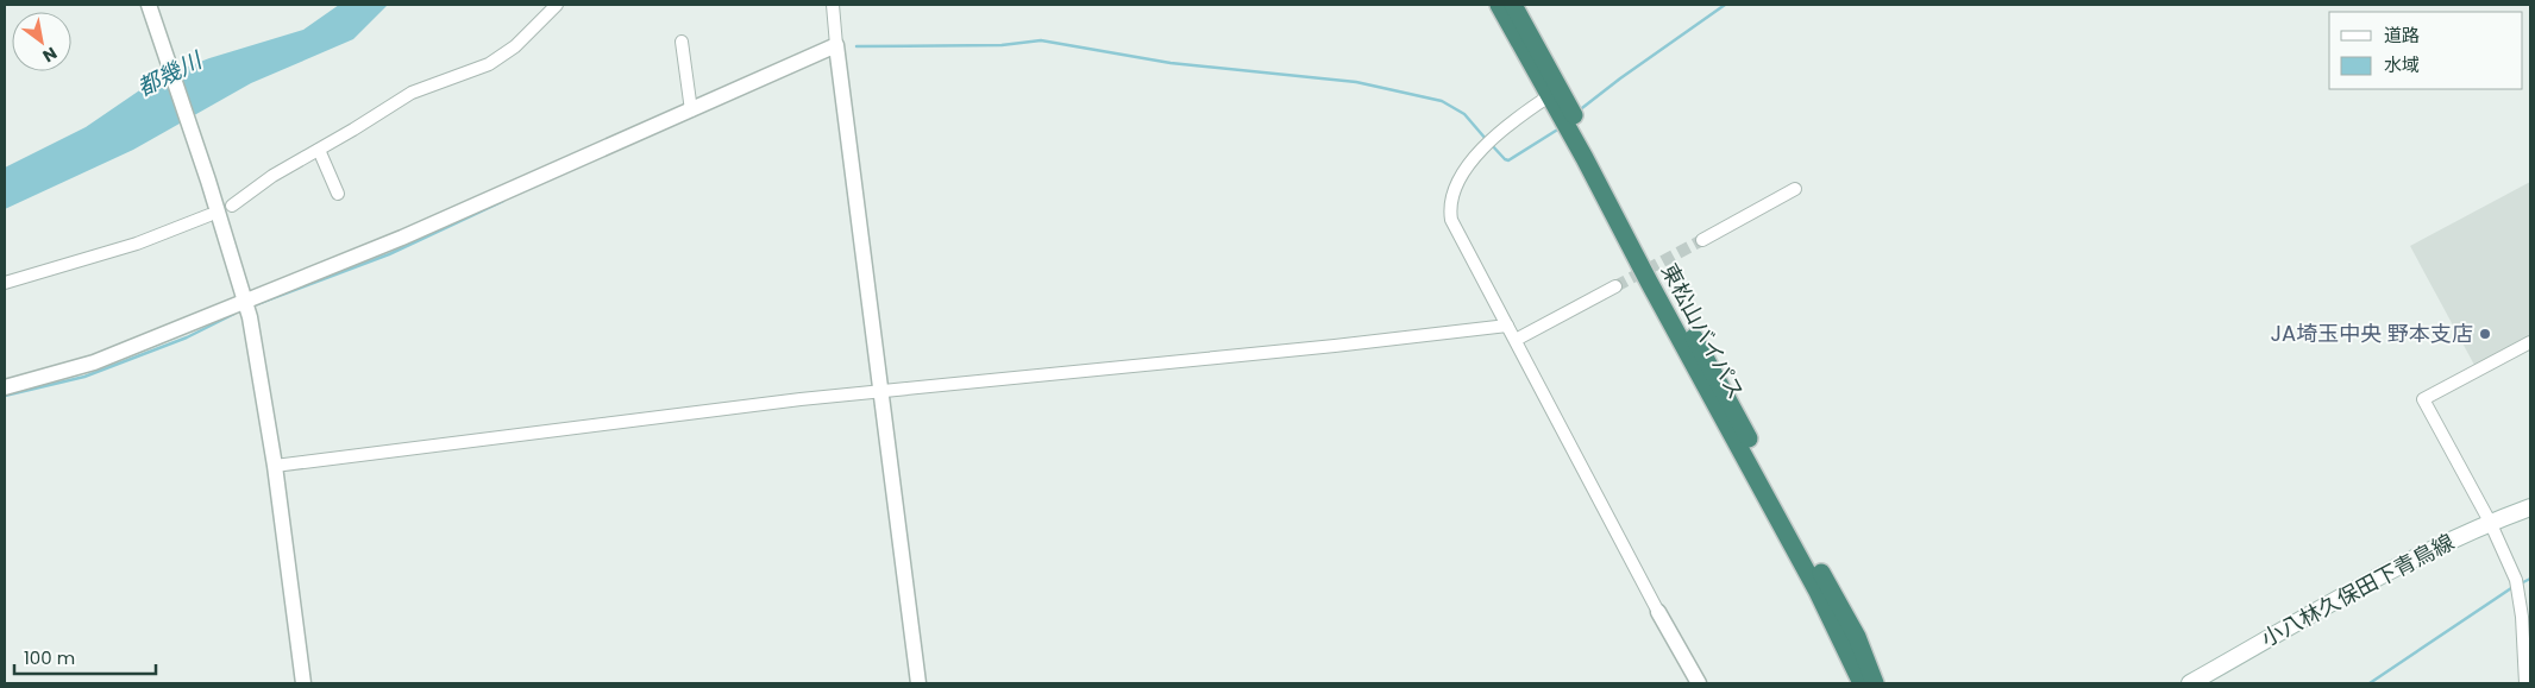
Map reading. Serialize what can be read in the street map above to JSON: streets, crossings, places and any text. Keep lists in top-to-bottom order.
{
  "streets": {
    "highway": ["東松山バイパス"],
    "main road": ["小八林久保田下青鳥線"]
  },
  "water": ["都幾川"],
  "places": ["JA埼玉中央 野本支店"],
  "legend": ["道路", "水域"],
  "scale_bar": "100 m",
  "north": "bottom right"
}
